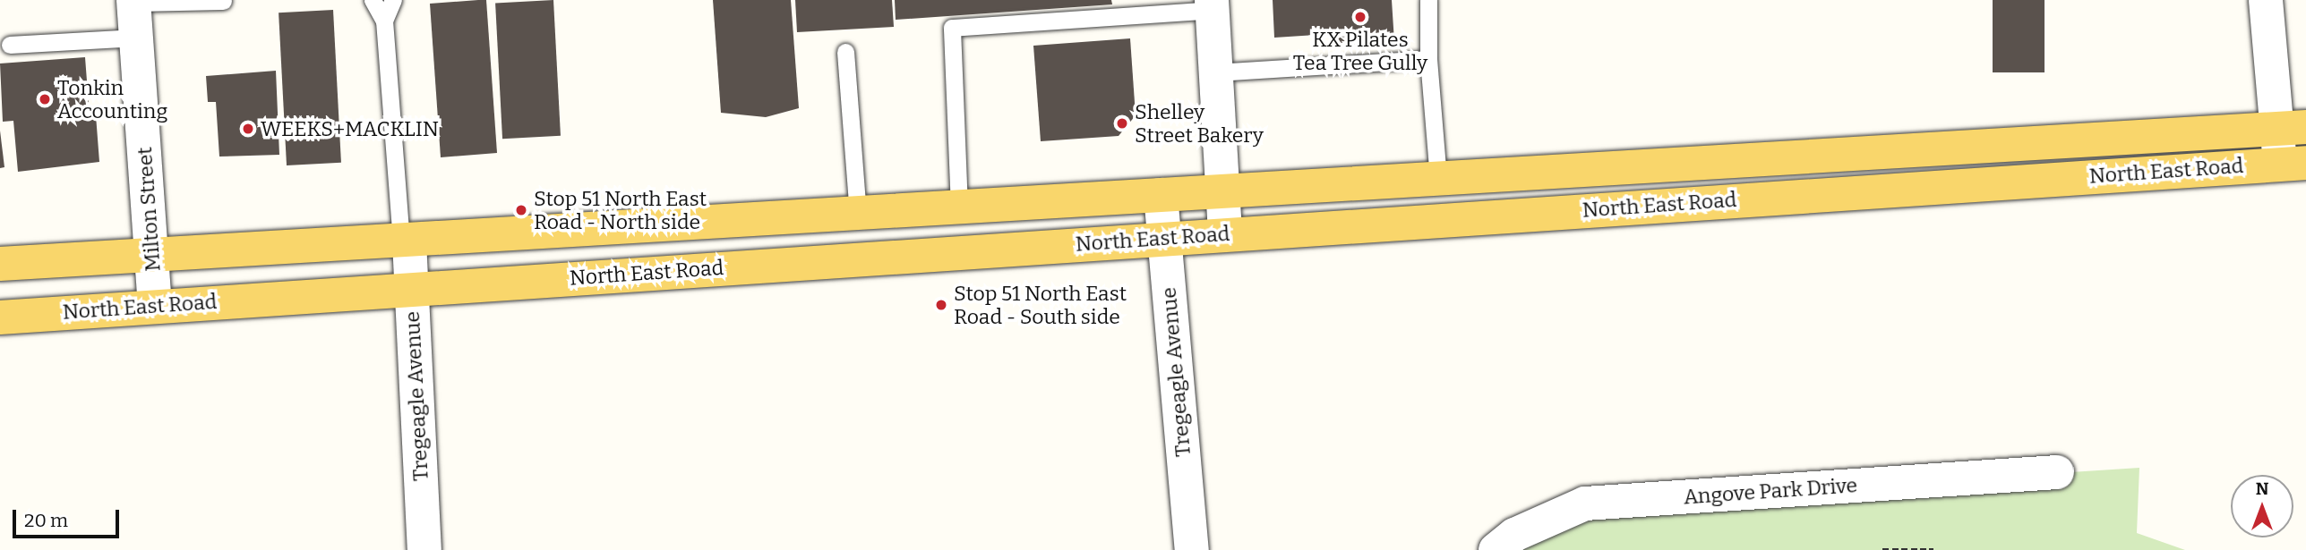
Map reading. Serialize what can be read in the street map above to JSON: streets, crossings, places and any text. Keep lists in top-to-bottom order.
{
  "streets": {
    "main road": ["North East Road"],
    "street": ["Milton Street", "Tregeagle Avenue", "Angove Park Drive"]
  },
  "crossings": [
    ["North East Road", "Milton Street"],
    ["North East Road", "Tregeagle Avenue"]
  ],
  "places": [
    "KX Pilates Tea Tree Gully",
    "Tonkin Accounting",
    "Shelley Street Bakery",
    "WEEKS+MACKLIN",
    "Stop 51 North East Road - North side",
    "Stop 51 North East Road - South side"
  ],
  "scale_bar": "20 m",
  "north": "top"
}
